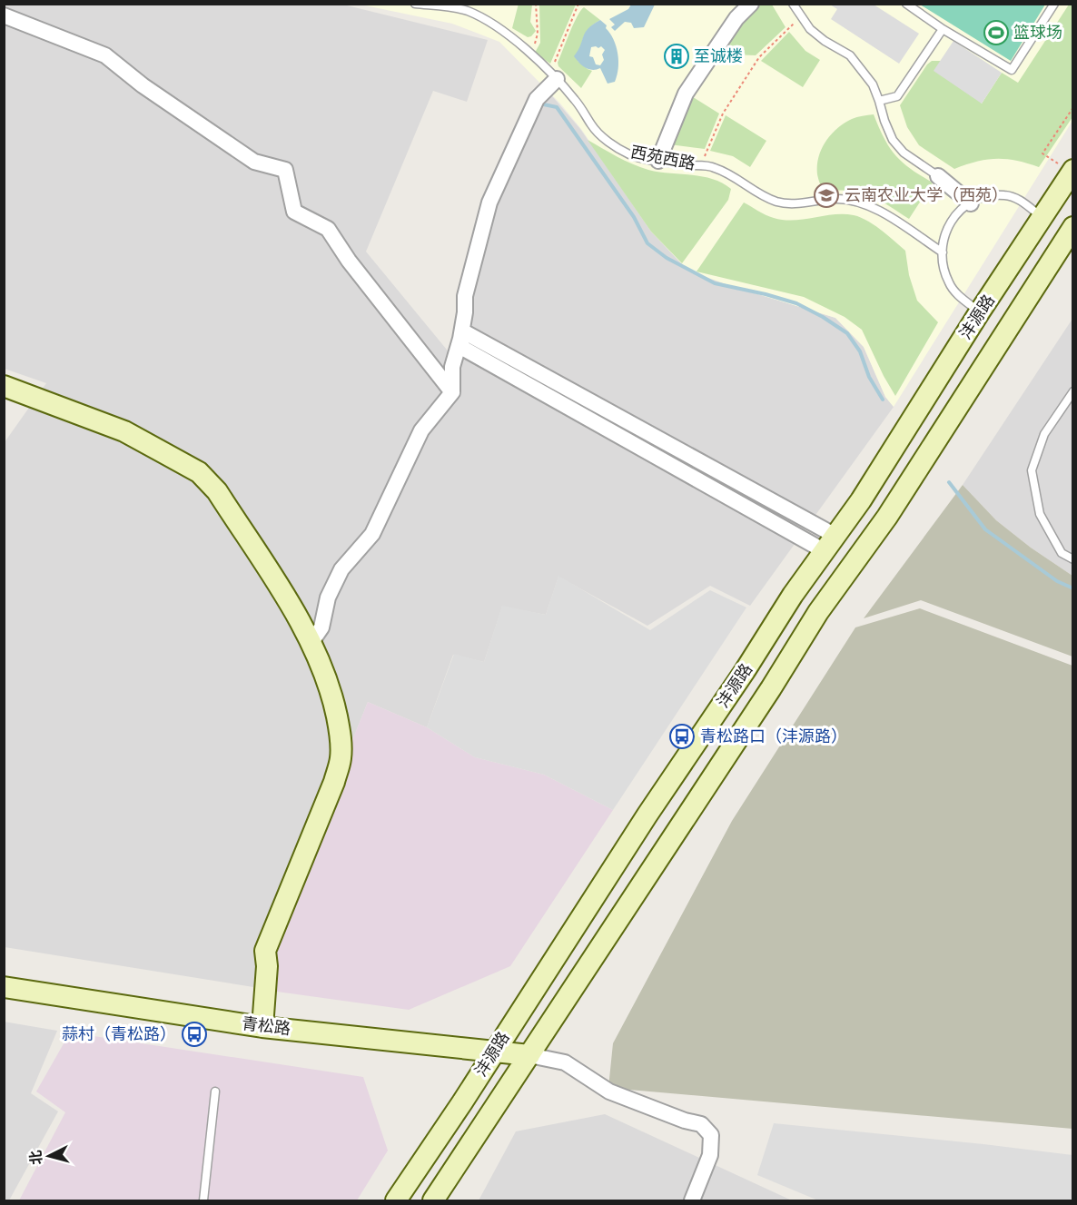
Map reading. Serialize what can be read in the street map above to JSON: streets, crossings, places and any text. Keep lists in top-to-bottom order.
{
  "streets": {
    "main road": ["沣源路", "青松路"],
    "lane": ["西苑西路"]
  },
  "crossings": [
    ["沣源路", "青松路"]
  ],
  "places": {
    "sports": ["篮球场"],
    "building": ["至诚楼"],
    "school or university": ["云南农业大学（西苑）"],
    "bus stop": ["青松路口（沣源路）", "蒜村（青松路）"]
  },
  "north": "left"
}
